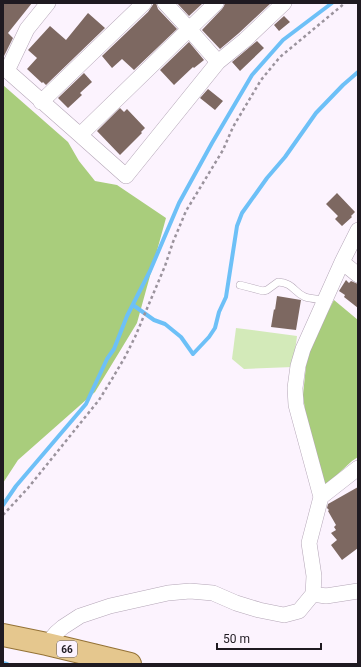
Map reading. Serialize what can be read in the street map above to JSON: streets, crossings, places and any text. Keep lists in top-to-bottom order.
{
  "streets": {
    "main road": ["66"]
  },
  "scale_bar": "50 m"
}
